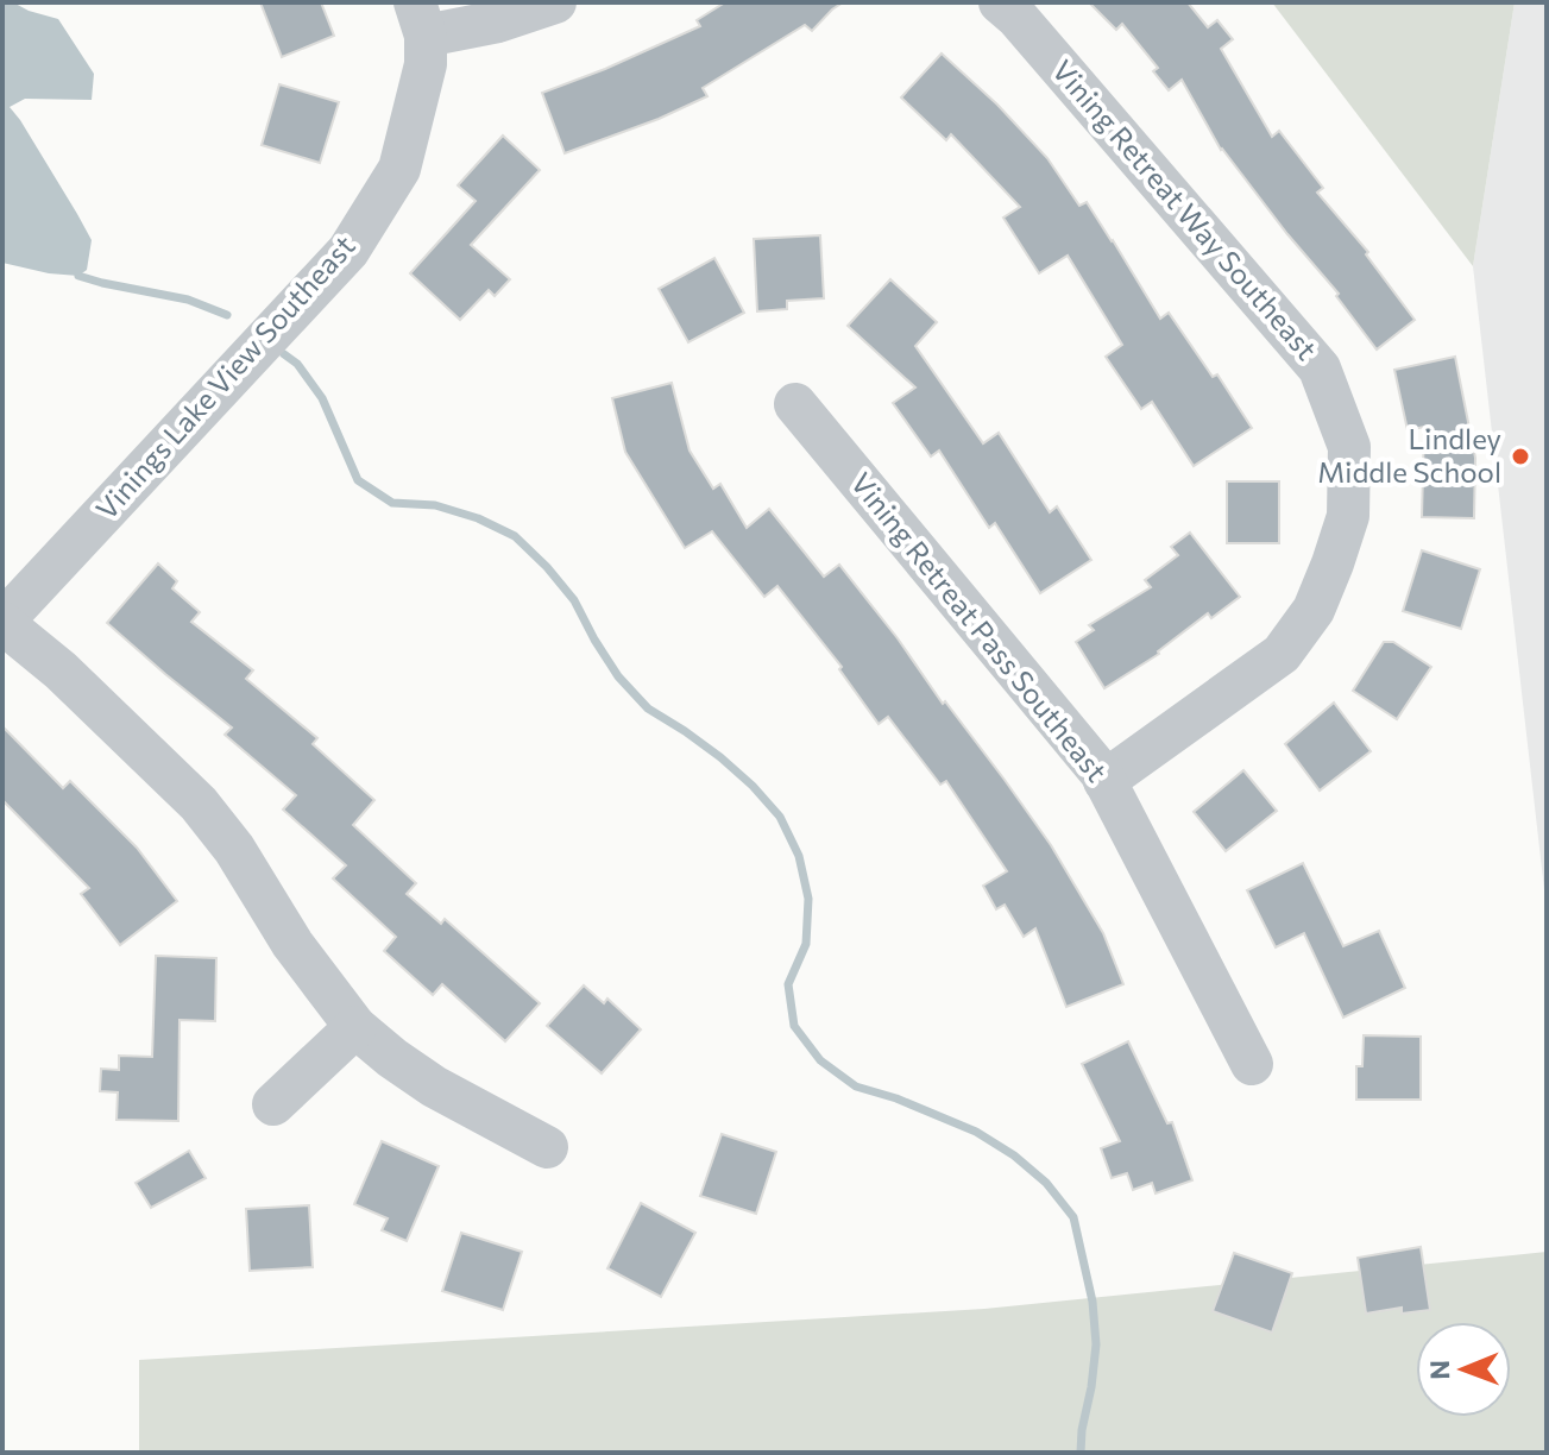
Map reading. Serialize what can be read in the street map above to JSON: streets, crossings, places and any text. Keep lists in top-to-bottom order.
{
  "streets": {
    "street": ["Vining Retreat Way Southeast", "Vinings Lake View Southeast", "Vining Retreat Pass Southeast"]
  },
  "crossings": [
    ["Vining Retreat Way Southeast", "Vining Retreat Pass Southeast"]
  ],
  "places": ["Lindley Middle School"],
  "north": "left"
}
